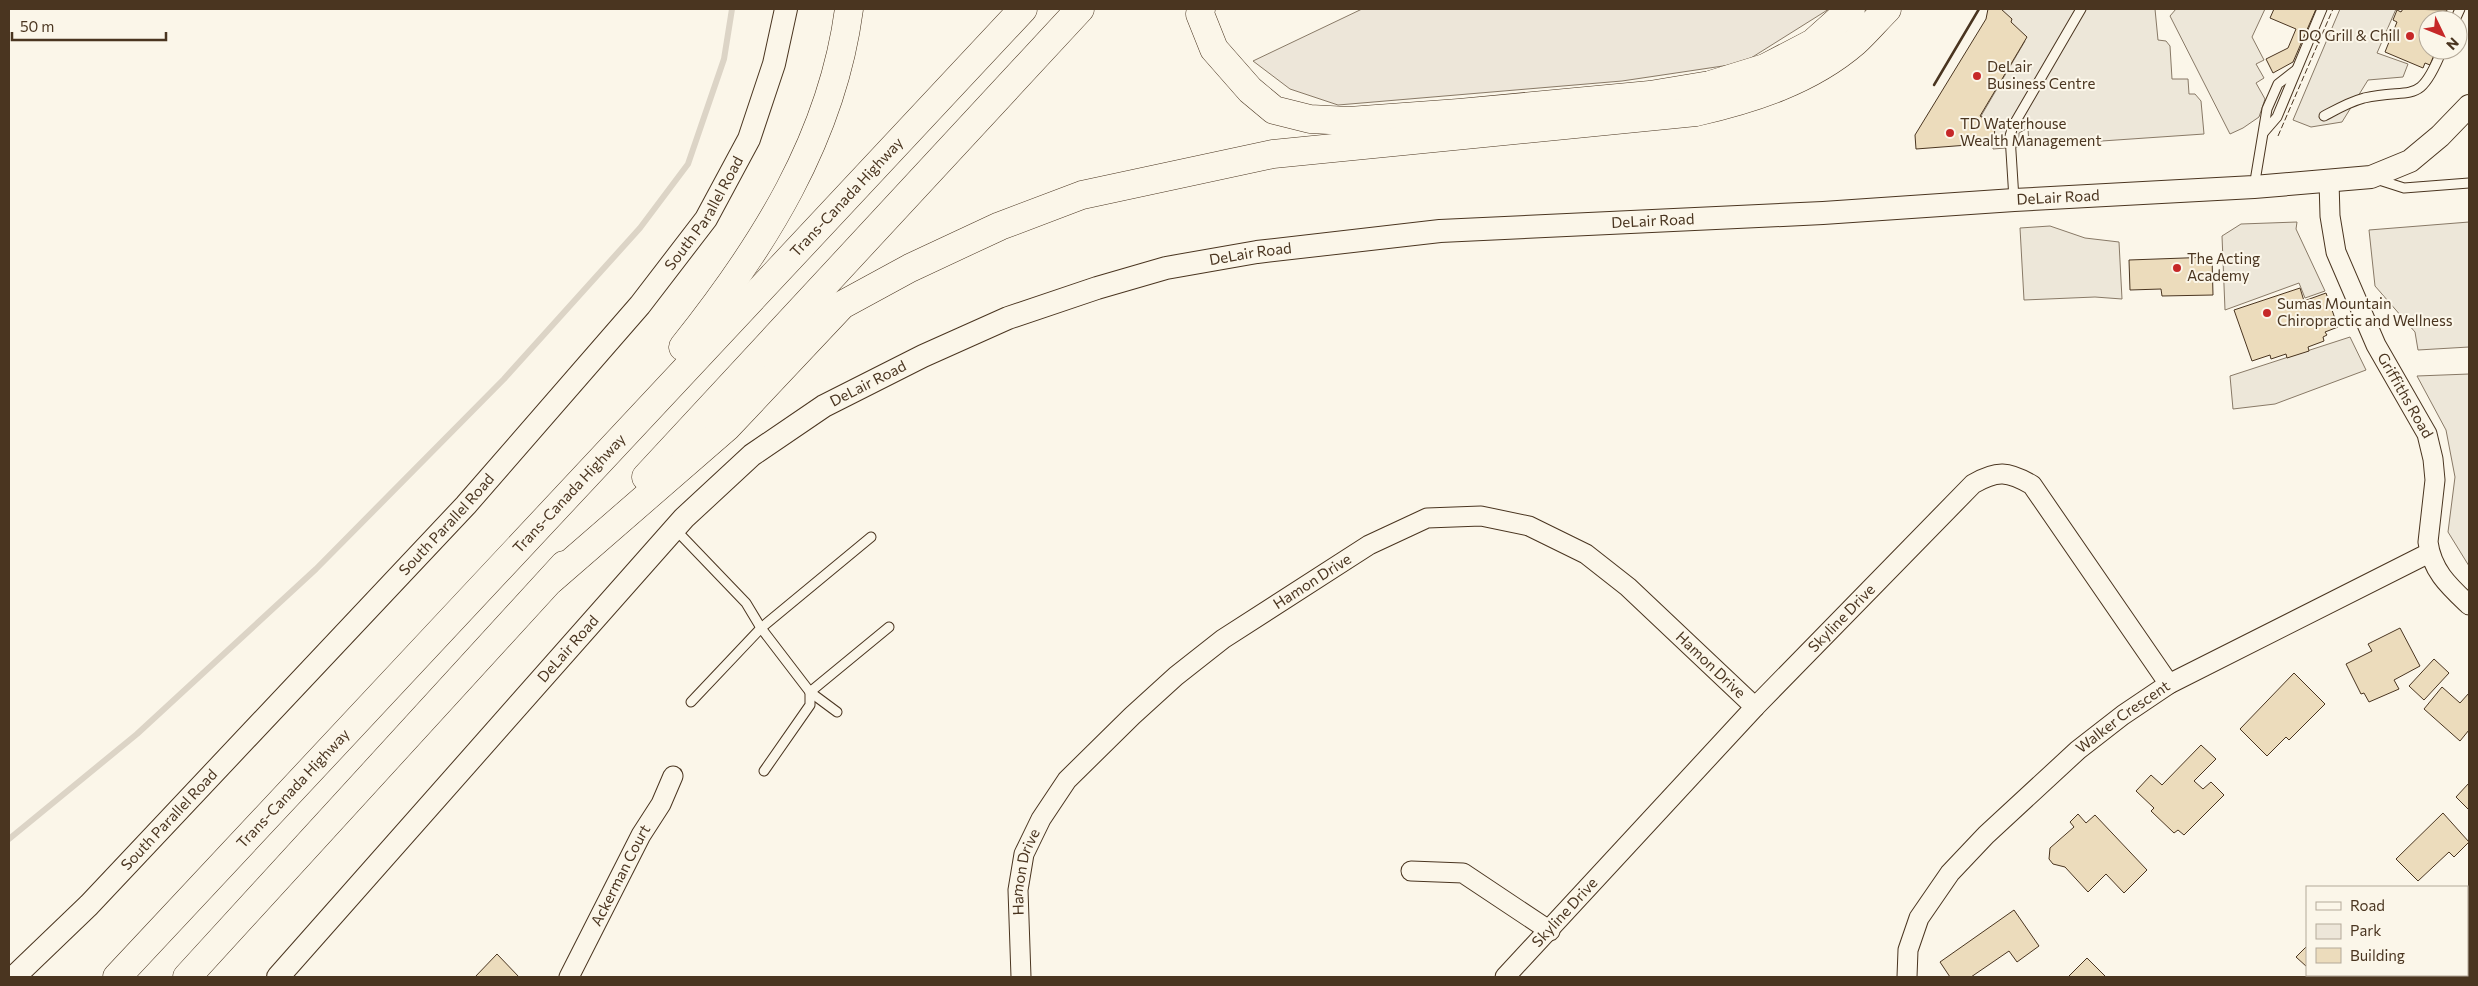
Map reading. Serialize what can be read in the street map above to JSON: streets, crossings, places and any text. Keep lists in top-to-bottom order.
{
  "streets": {
    "highway": ["Trans-Canada Highway"],
    "street": [
      "DeLair Road",
      "South Parallel Road",
      "Griffiths Road",
      "Hamon Drive",
      "Skyline Drive",
      "Walker Crescent",
      "Ackerman Court"
    ]
  },
  "crossings": [
    ["DeLair Road", "Griffiths Road"],
    ["Griffiths Road", "Walker Crescent"],
    ["Hamon Drive", "Skyline Drive"],
    ["Skyline Drive", "Walker Crescent"]
  ],
  "places": [
    "DQ Grill & Chill",
    "DeLair Business Centre",
    "TD Waterhouse Wealth Management",
    "The Acting Academy",
    "Sumas Mountain Chiropractic and Wellness"
  ],
  "legend": ["Road", "Park", "Building"],
  "scale_bar": "50 m",
  "north": "bottom right"
}
